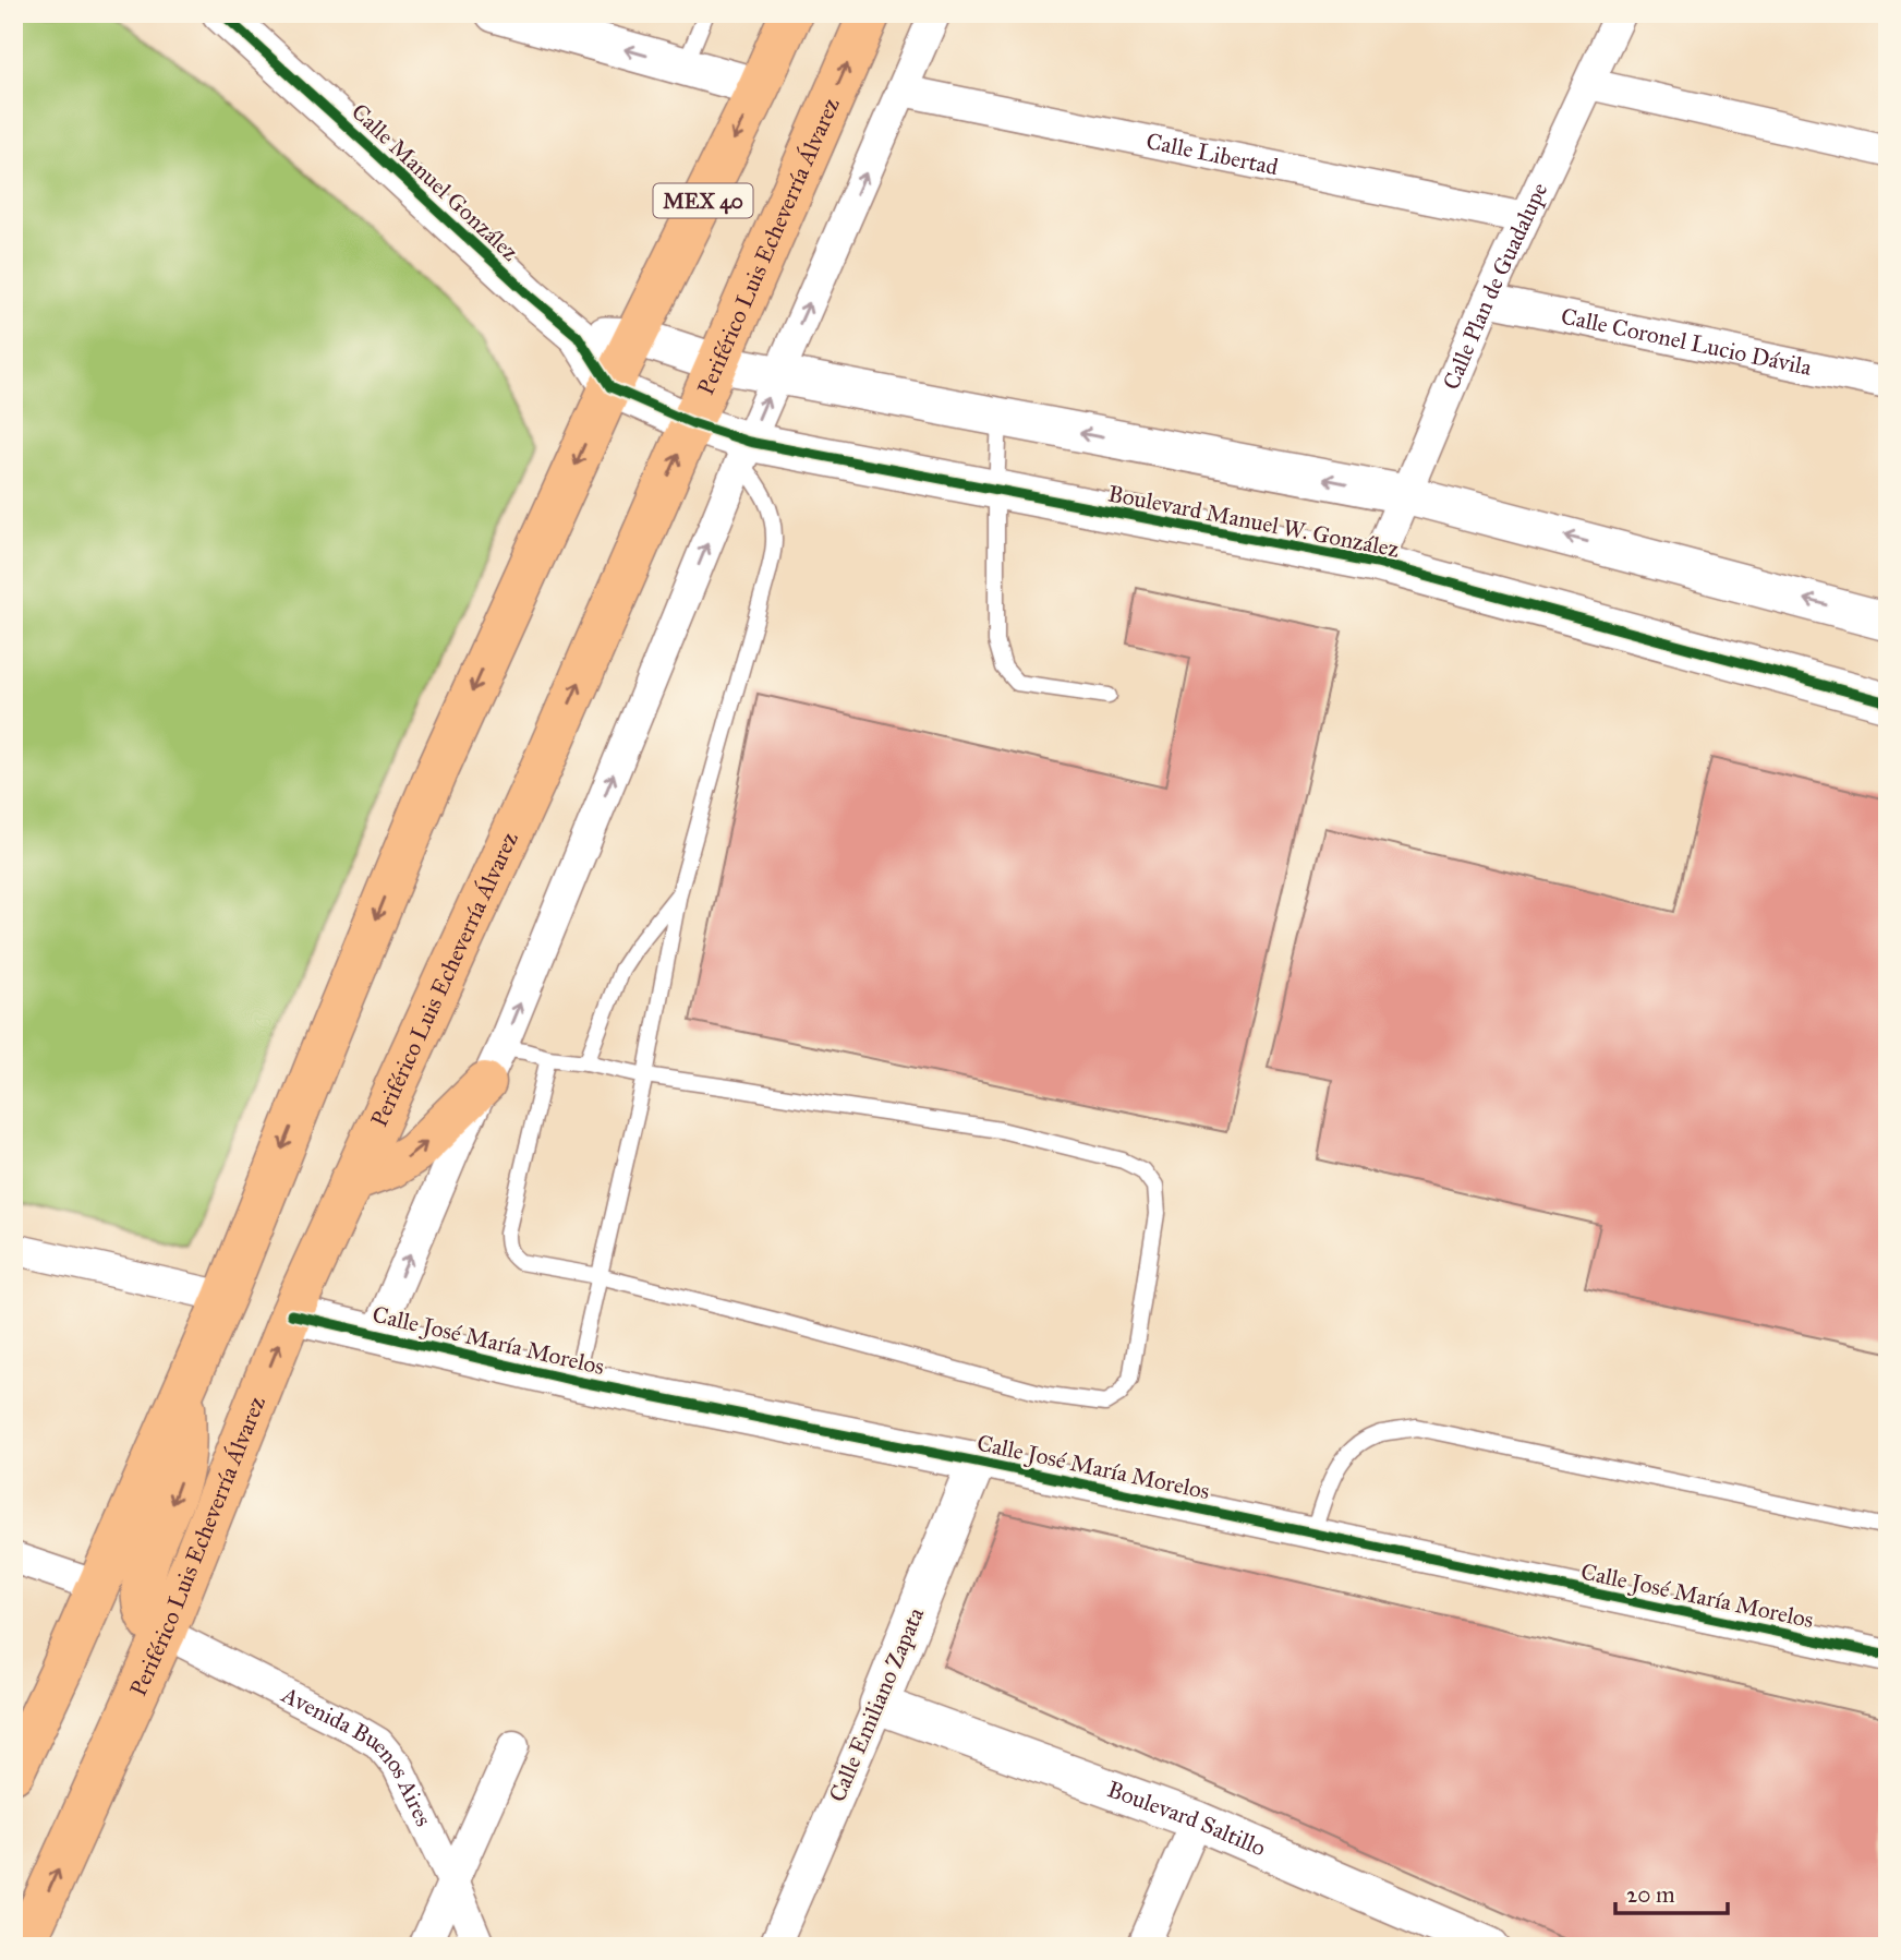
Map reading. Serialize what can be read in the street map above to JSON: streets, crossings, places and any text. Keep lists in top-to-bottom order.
{
  "streets": {
    "main road": ["MEX 40", "Periférico Luis Echeverría Álvarez"],
    "street": [
      "Calle Libertad",
      "Calle Manuel González",
      "Calle Plan de Guadalupe",
      "Calle Coronel Lucio Dávila",
      "Boulevard Manuel W. González",
      "Calle José María Morelos",
      "Calle Emiliano Zapata",
      "Avenida Buenos Aires",
      "Boulevard Saltillo"
    ]
  },
  "crossings": [
    ["Calle Libertad", "Calle Plan de Guadalupe"],
    ["Calle Manuel González", "MEX 40"],
    ["Calle Manuel González", "Boulevard Manuel W. González"],
    ["MEX 40", "Boulevard Manuel W. González"],
    ["Periférico Luis Echeverría Álvarez", "Boulevard Manuel W. González"],
    ["Periférico Luis Echeverría Álvarez", "Calle José María Morelos"],
    ["Periférico Luis Echeverría Álvarez", "Avenida Buenos Aires"],
    ["Calle Plan de Guadalupe", "Calle Coronel Lucio Dávila"],
    ["Calle Plan de Guadalupe", "Boulevard Manuel W. González"],
    ["Calle José María Morelos", "Calle Emiliano Zapata"],
    ["Calle Emiliano Zapata", "Boulevard Saltillo"]
  ],
  "scale_bar": "20 m"
}
